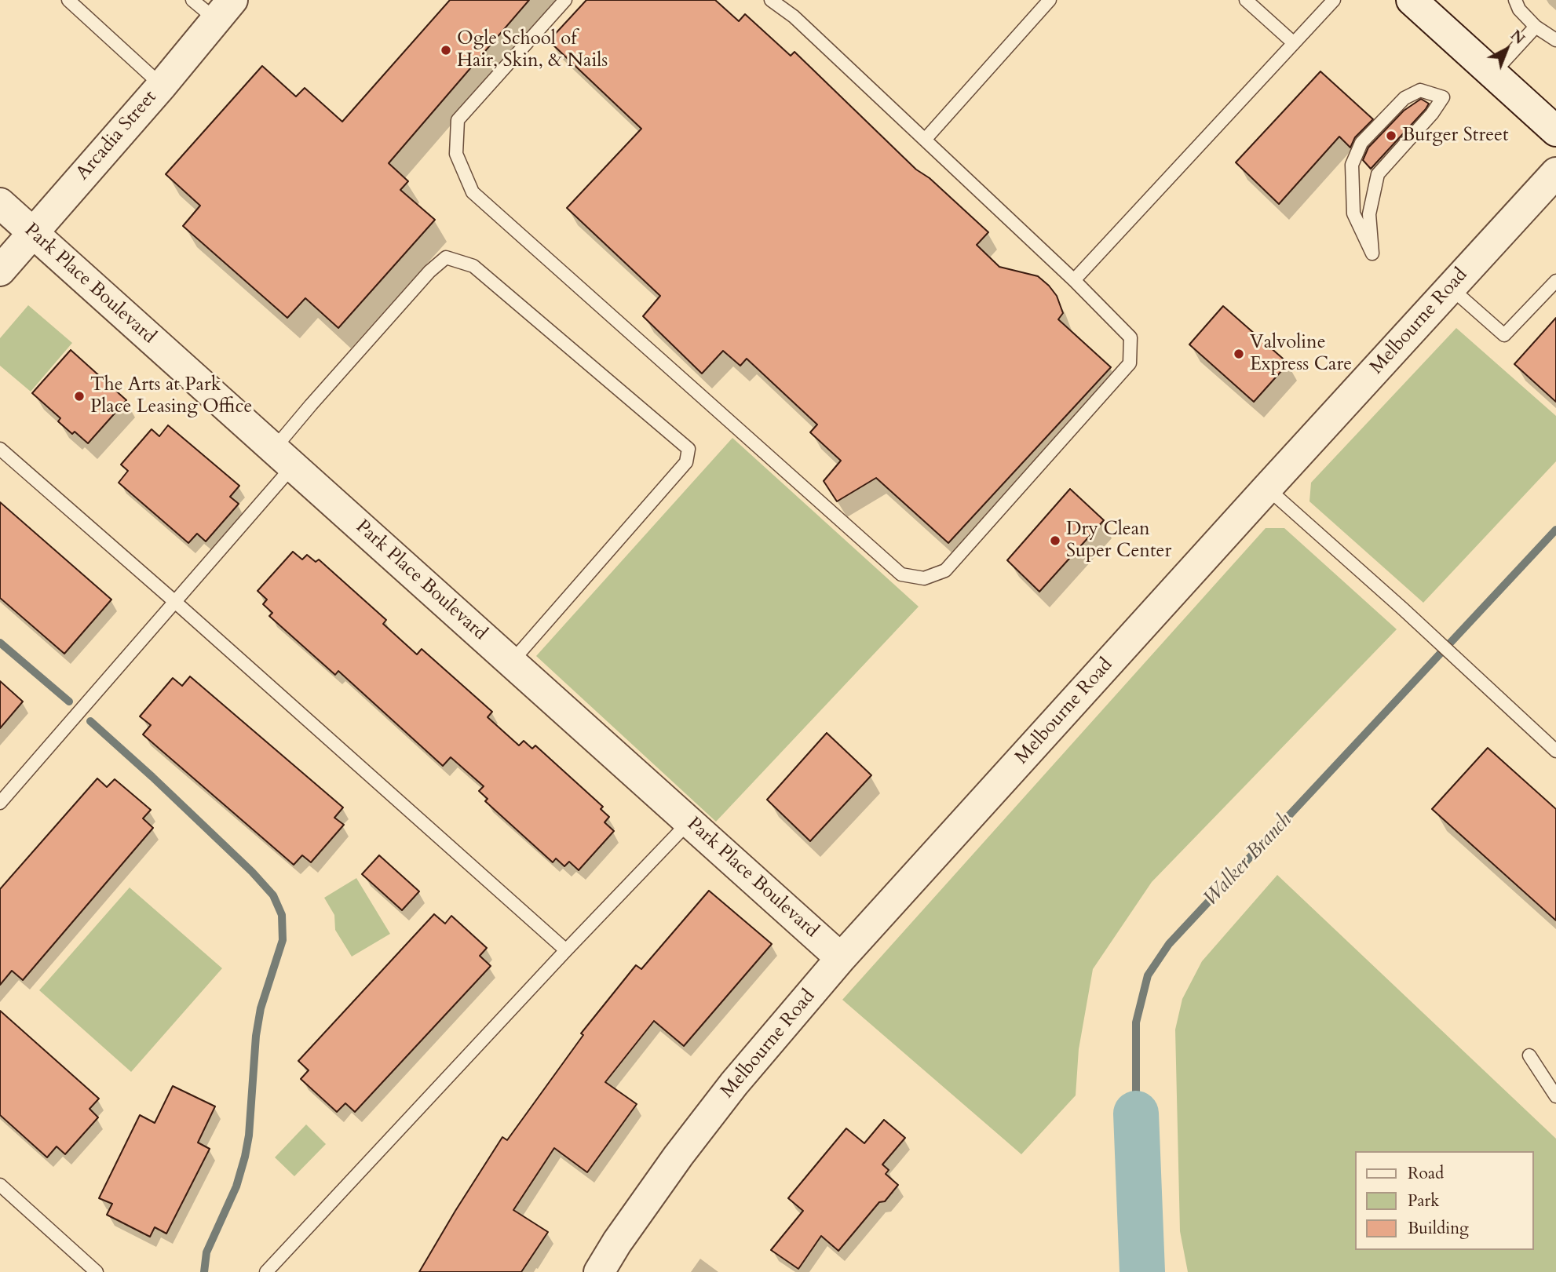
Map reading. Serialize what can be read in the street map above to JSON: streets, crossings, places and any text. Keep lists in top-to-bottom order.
{
  "streets": {
    "street": ["Arcadia Street", "Park Place Boulevard", "Melbourne Road"]
  },
  "crossings": [
    ["Arcadia Street", "Park Place Boulevard"],
    ["Park Place Boulevard", "Melbourne Road"]
  ],
  "water": ["Walker Branch"],
  "places": [
    "Ogle School of Hair, Skin, & Nails",
    "Burger Street",
    "Valvoline Express Care",
    "The Arts at Park Place Leasing Office",
    "Dry Clean Super Center"
  ],
  "legend": ["Road", "Park", "Building"],
  "north": "top right"
}
